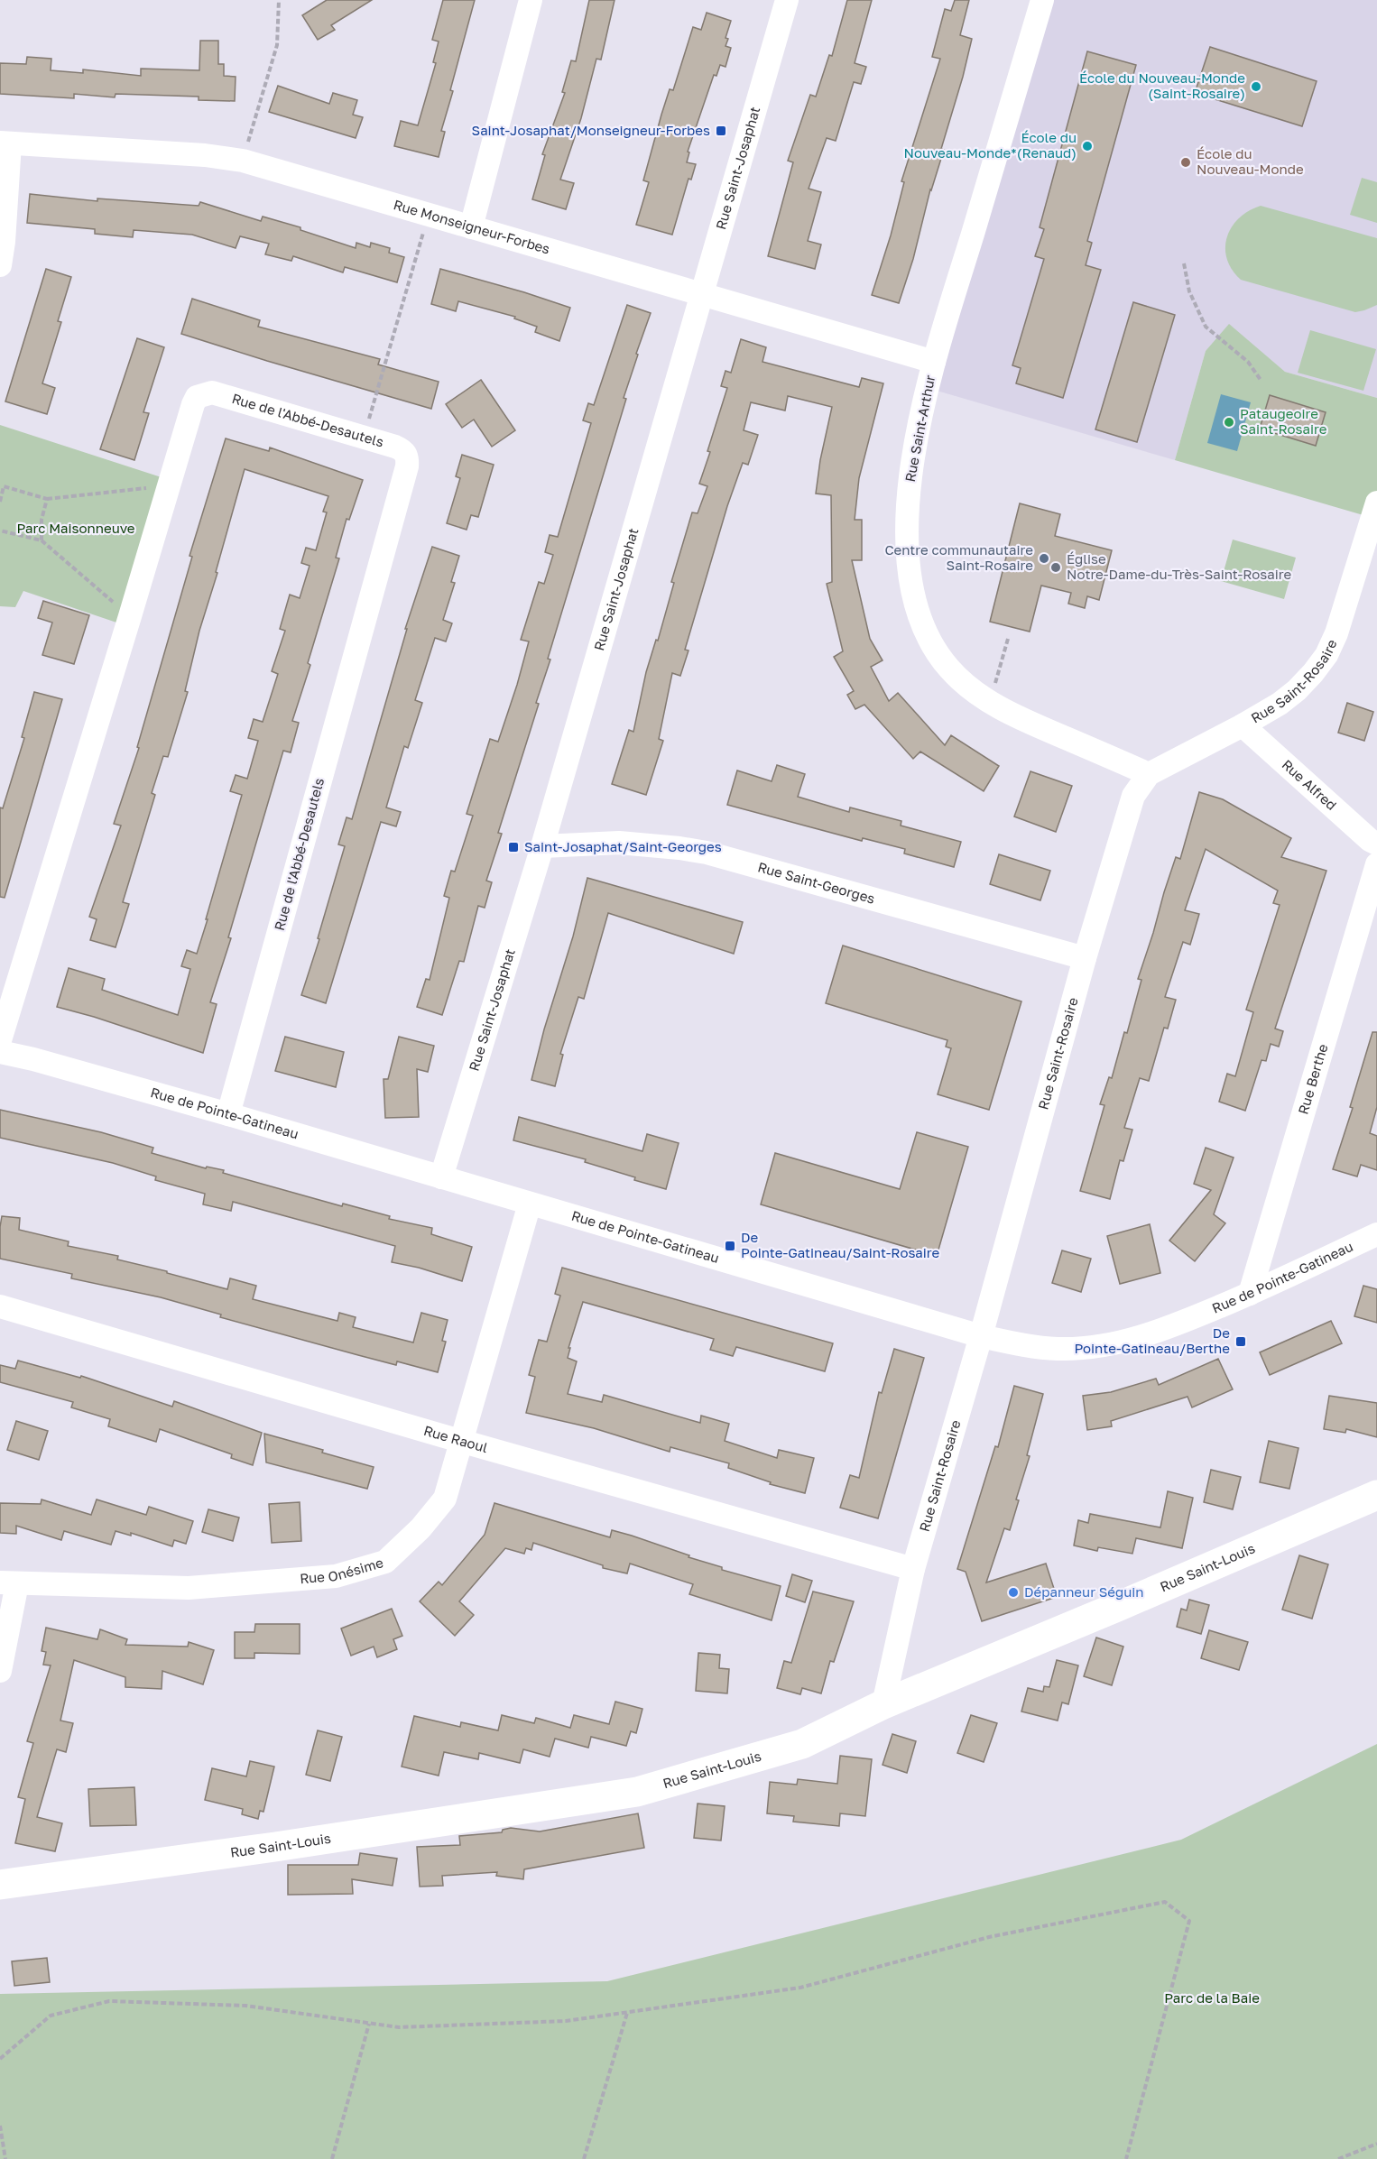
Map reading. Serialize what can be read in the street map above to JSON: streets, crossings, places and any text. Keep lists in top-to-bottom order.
{
  "streets": {
    "street": [
      "Rue Saint-Josaphat",
      "Rue Monseigneur-Forbes",
      "Rue de l'Abbé-Desautels",
      "Rue Saint-Arthur",
      "Rue Saint-Rosaire",
      "Rue Alfred",
      "Rue Saint-Georges",
      "Rue Berthe",
      "Rue de Pointe-Gatineau",
      "Rue Raoul",
      "Rue Saint-Louis",
      "Rue Onésime"
    ]
  },
  "crossings": [
    ["Rue Saint-Josaphat", "Rue Monseigneur-Forbes"],
    ["Rue Saint-Josaphat", "Rue Saint-Georges"],
    ["Rue Saint-Josaphat", "Rue de Pointe-Gatineau"],
    ["Rue Monseigneur-Forbes", "Rue Saint-Arthur"],
    ["Rue de l'Abbé-Desautels", "Rue de Pointe-Gatineau"],
    ["Rue Saint-Arthur", "Rue Saint-Rosaire"],
    ["Rue Saint-Rosaire", "Rue Alfred"],
    ["Rue Saint-Rosaire", "Rue Saint-Georges"],
    ["Rue Saint-Rosaire", "Rue de Pointe-Gatineau"],
    ["Rue Saint-Rosaire", "Rue Raoul"],
    ["Rue Saint-Rosaire", "Rue Saint-Louis"],
    ["Rue Berthe", "Rue de Pointe-Gatineau"],
    ["Rue de Pointe-Gatineau", "Rue Onésime"],
    ["Rue Raoul", "Rue Onésime"]
  ],
  "parks": ["Parc Maisonneuve", "Parc de la Baie"],
  "places": {
    "other": [
      "École du Nouveau-Monde (Saint-Rosaire)",
      "École du Nouveau-Monde*(Renaud)",
      "École du Nouveau-Monde",
      "Pataugeoire Saint-Rosaire",
      "Centre communautaire Saint-Rosaire",
      "Église Notre-Dame-du-Très-Saint-Rosaire",
      "Dépanneur Séguin"
    ],
    "transit": [
      "Saint-Josaphat/Monseigneur-Forbes",
      "Saint-Josaphat/Saint-Georges",
      "De Pointe-Gatineau/Saint-Rosaire",
      "De Pointe-Gatineau/Berthe"
    ]
  }
}
